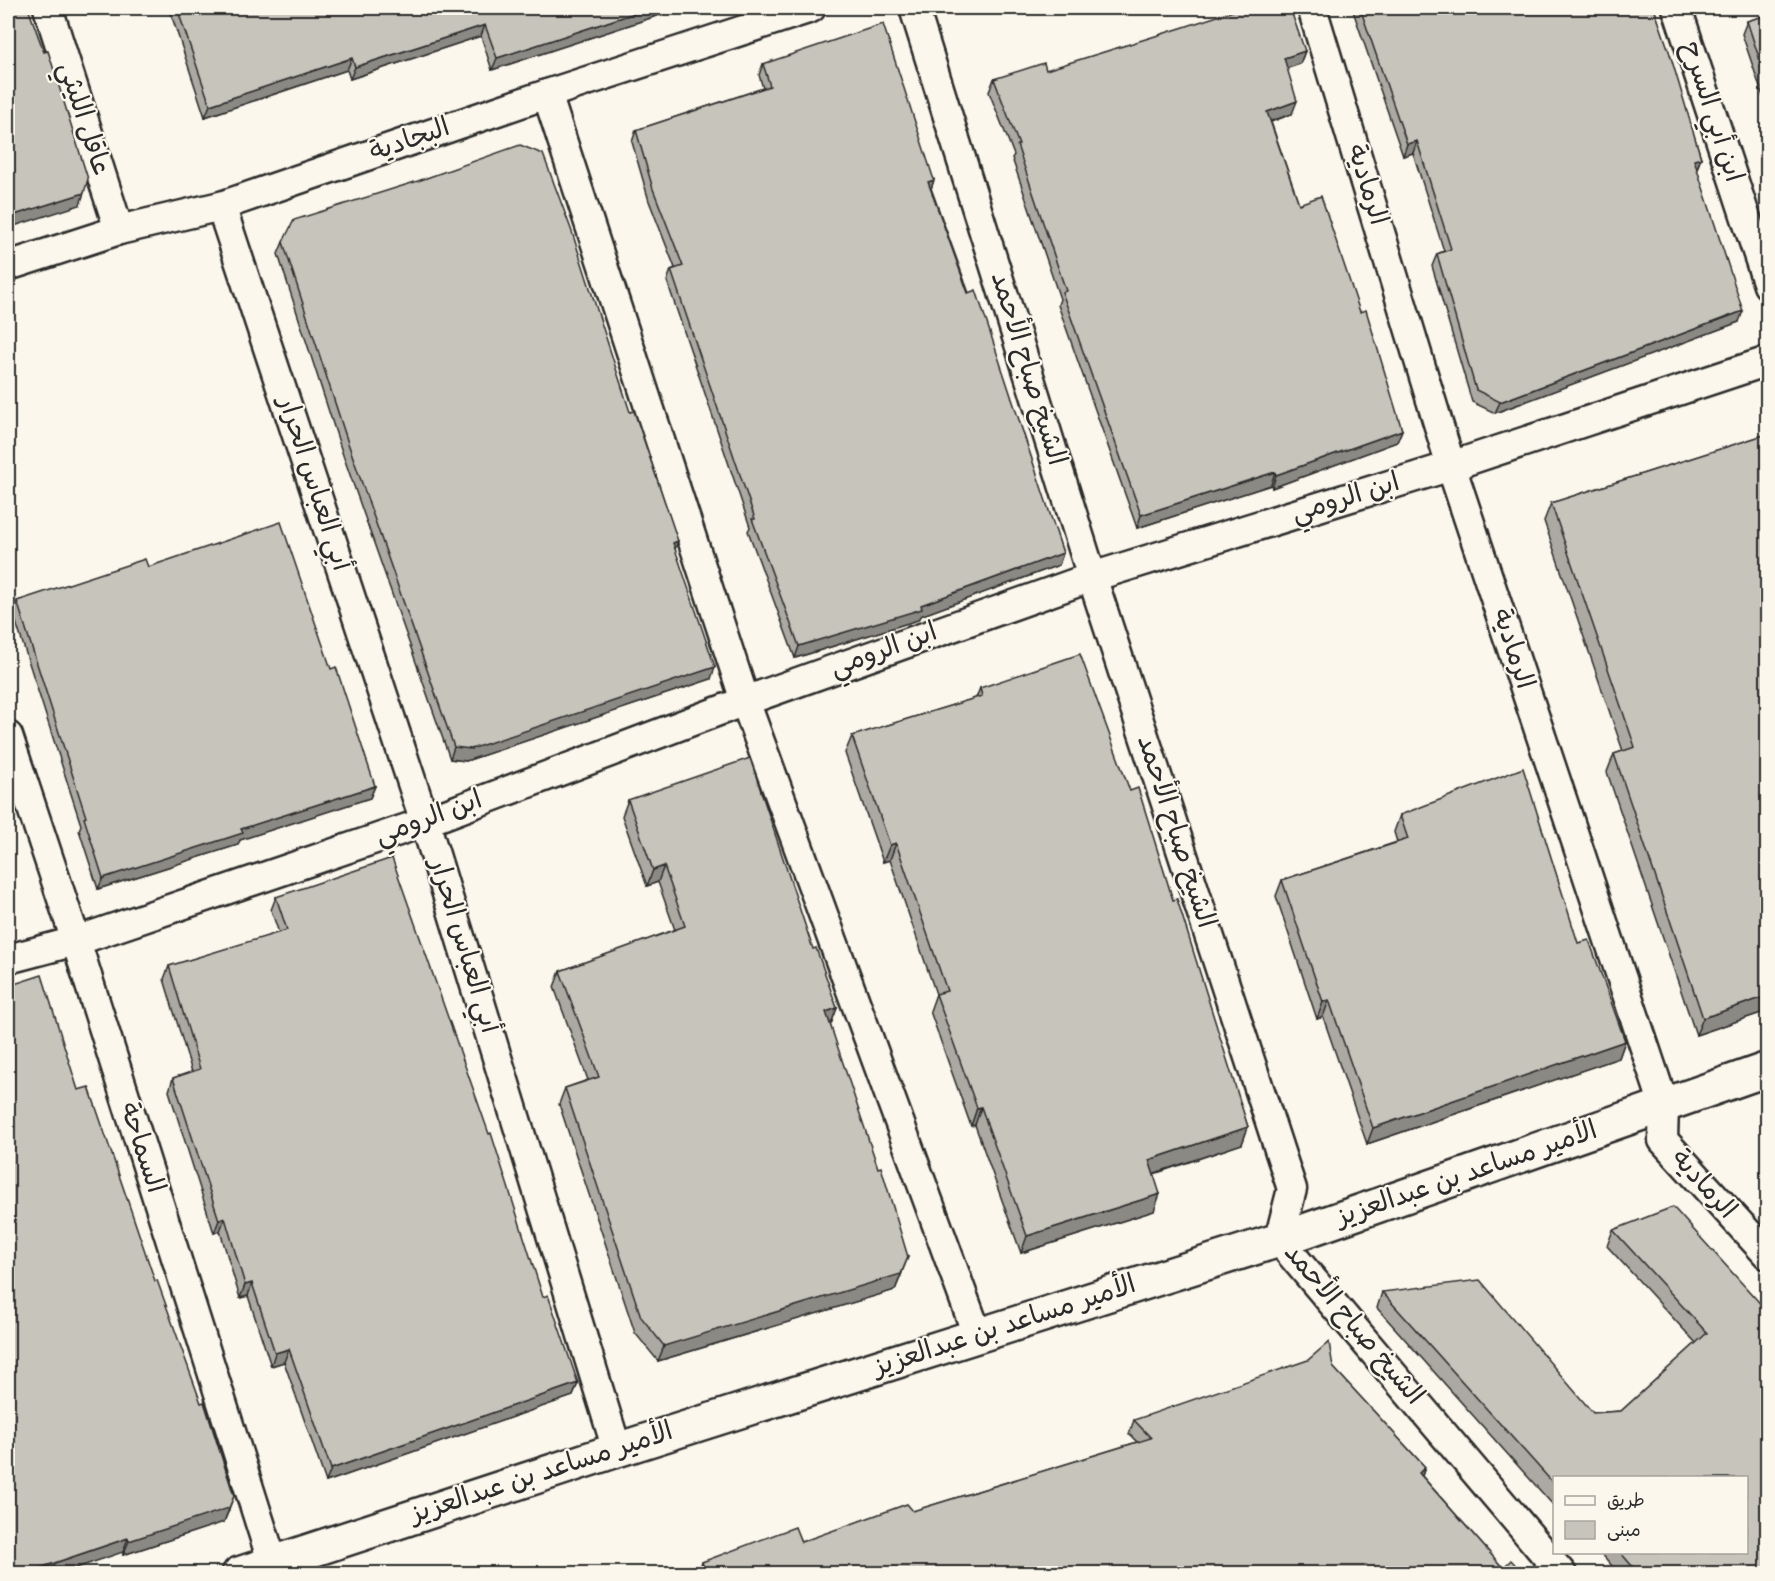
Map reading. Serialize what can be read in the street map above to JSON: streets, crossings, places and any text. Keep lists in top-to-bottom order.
{
  "streets": {
    "street": [
      "ابن أبي السرح",
      "عاقل الليثي",
      "البجادية",
      "الرمادية",
      "الشيخ صباح الأحمد",
      "أبي العباس الحرار",
      "ابن الرومي",
      "السماحة",
      "الأمير مساعد بن عبدالعزيز"
    ]
  },
  "crossings": [
    ["عاقل الليثي", "البجادية"],
    ["البجادية", "أبي العباس الحرار"],
    ["الرمادية", "ابن الرومي"],
    ["الرمادية", "الأمير مساعد بن عبدالعزيز"],
    ["الشيخ صباح الأحمد", "ابن الرومي"],
    ["الشيخ صباح الأحمد", "الأمير مساعد بن عبدالعزيز"],
    ["أبي العباس الحرار", "ابن الرومي"],
    ["أبي العباس الحرار", "الأمير مساعد بن عبدالعزيز"],
    ["ابن الرومي", "السماحة"],
    ["السماحة", "الأمير مساعد بن عبدالعزيز"]
  ],
  "legend": ["طريق", "مبنى"]
}
